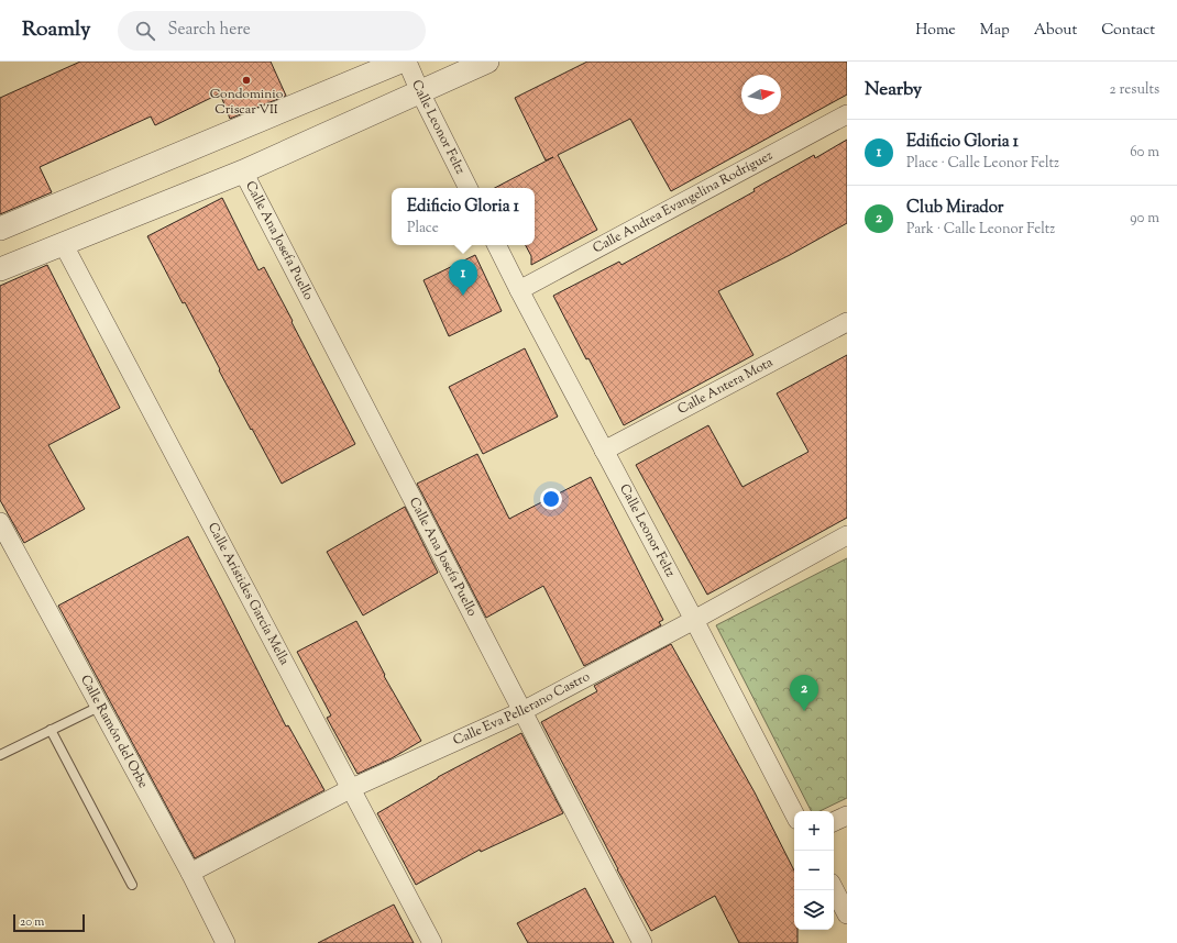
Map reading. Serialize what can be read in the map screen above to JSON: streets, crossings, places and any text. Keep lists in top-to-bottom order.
{
  "streets": {
    "street": [
      "Calle Leonor Feltz",
      "Calle Andrea Evangelina Rodríguez",
      "Calle Ana Josefa Puello",
      "Calle Antera Mota",
      "Calle Arístides García Mella",
      "Calle Eva Pellerano Castro",
      "Calle Ramón del Orbe"
    ]
  },
  "crossings": [
    ["Calle Leonor Feltz", "Calle Andrea Evangelina Rodríguez"],
    ["Calle Leonor Feltz", "Calle Antera Mota"],
    ["Calle Leonor Feltz", "Calle Eva Pellerano Castro"],
    ["Calle Ana Josefa Puello", "Calle Eva Pellerano Castro"],
    ["Calle Arístides García Mella", "Calle Eva Pellerano Castro"],
    ["Calle Eva Pellerano Castro", "Calle Ramón del Orbe"]
  ],
  "places": ["Condominio Criscar VII"],
  "scale_bar": "20 m",
  "north": "right",
  "page": {
    "header": "Roamly",
    "search": "Search here",
    "nav": [
      "Home",
      "Map",
      "About",
      "Contact"
    ],
    "heading": ["Nearby", "2 results"],
    "list": [
      {
        "mark": "1",
        "name": "Edificio Gloria 1",
        "note": "Place · Calle Leonor Feltz",
        "value": "60 m"
      },
      {
        "mark": "2",
        "name": "Club Mirador",
        "note": "Park · Calle Leonor Feltz",
        "value": "90 m"
      }
    ],
    "popup": ["Edificio Gloria 1", "Place"],
    "pins": ["1", "2"],
    "map_buttons": ["+", "−"],
    "scale": "20 m"
  }
}
